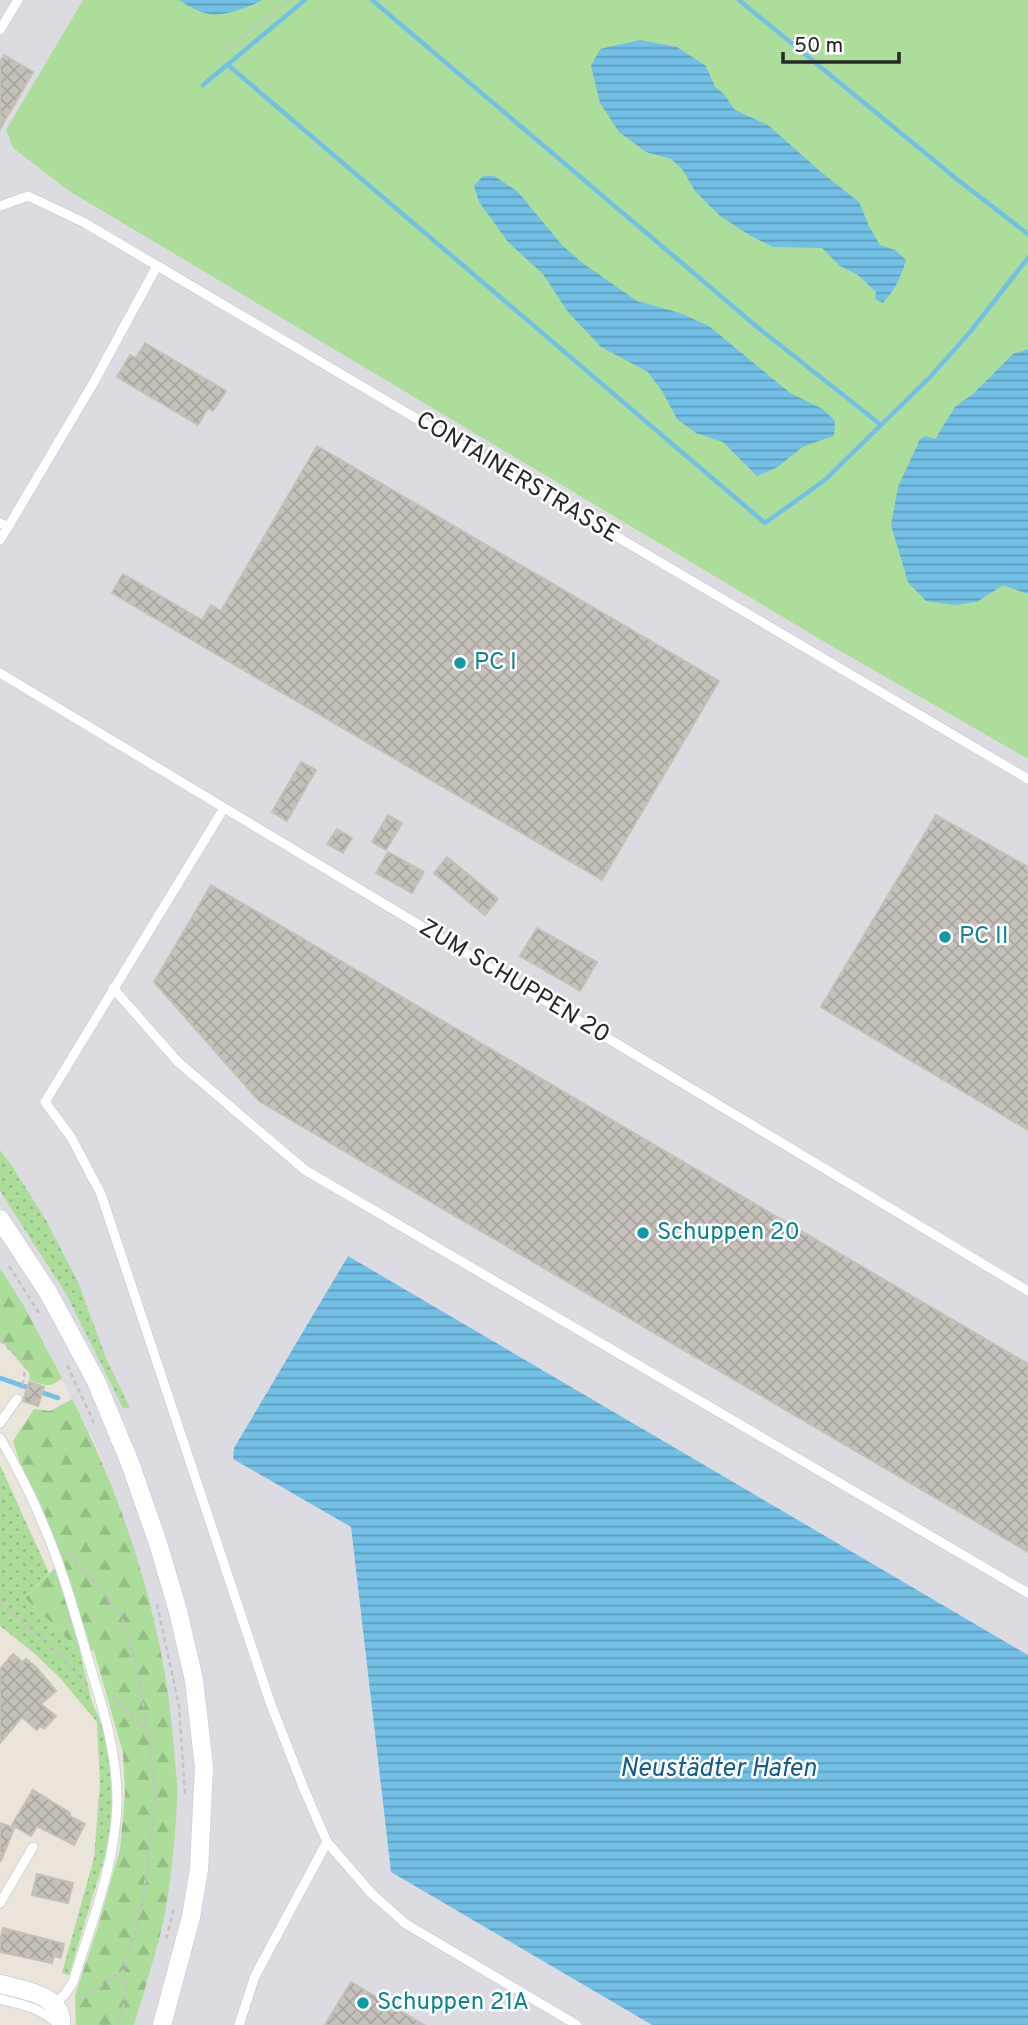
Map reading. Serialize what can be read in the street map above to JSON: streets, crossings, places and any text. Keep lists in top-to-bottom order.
{
  "streets": {
    "lane": ["CONTAINERSTRASSE", "ZUM SCHUPPEN 20"]
  },
  "water": ["Neustädter Hafen"],
  "places": [
    "PC I",
    "PC II",
    "Schuppen 20",
    "Schuppen 21A"
  ],
  "scale_bar": "50 m"
}
